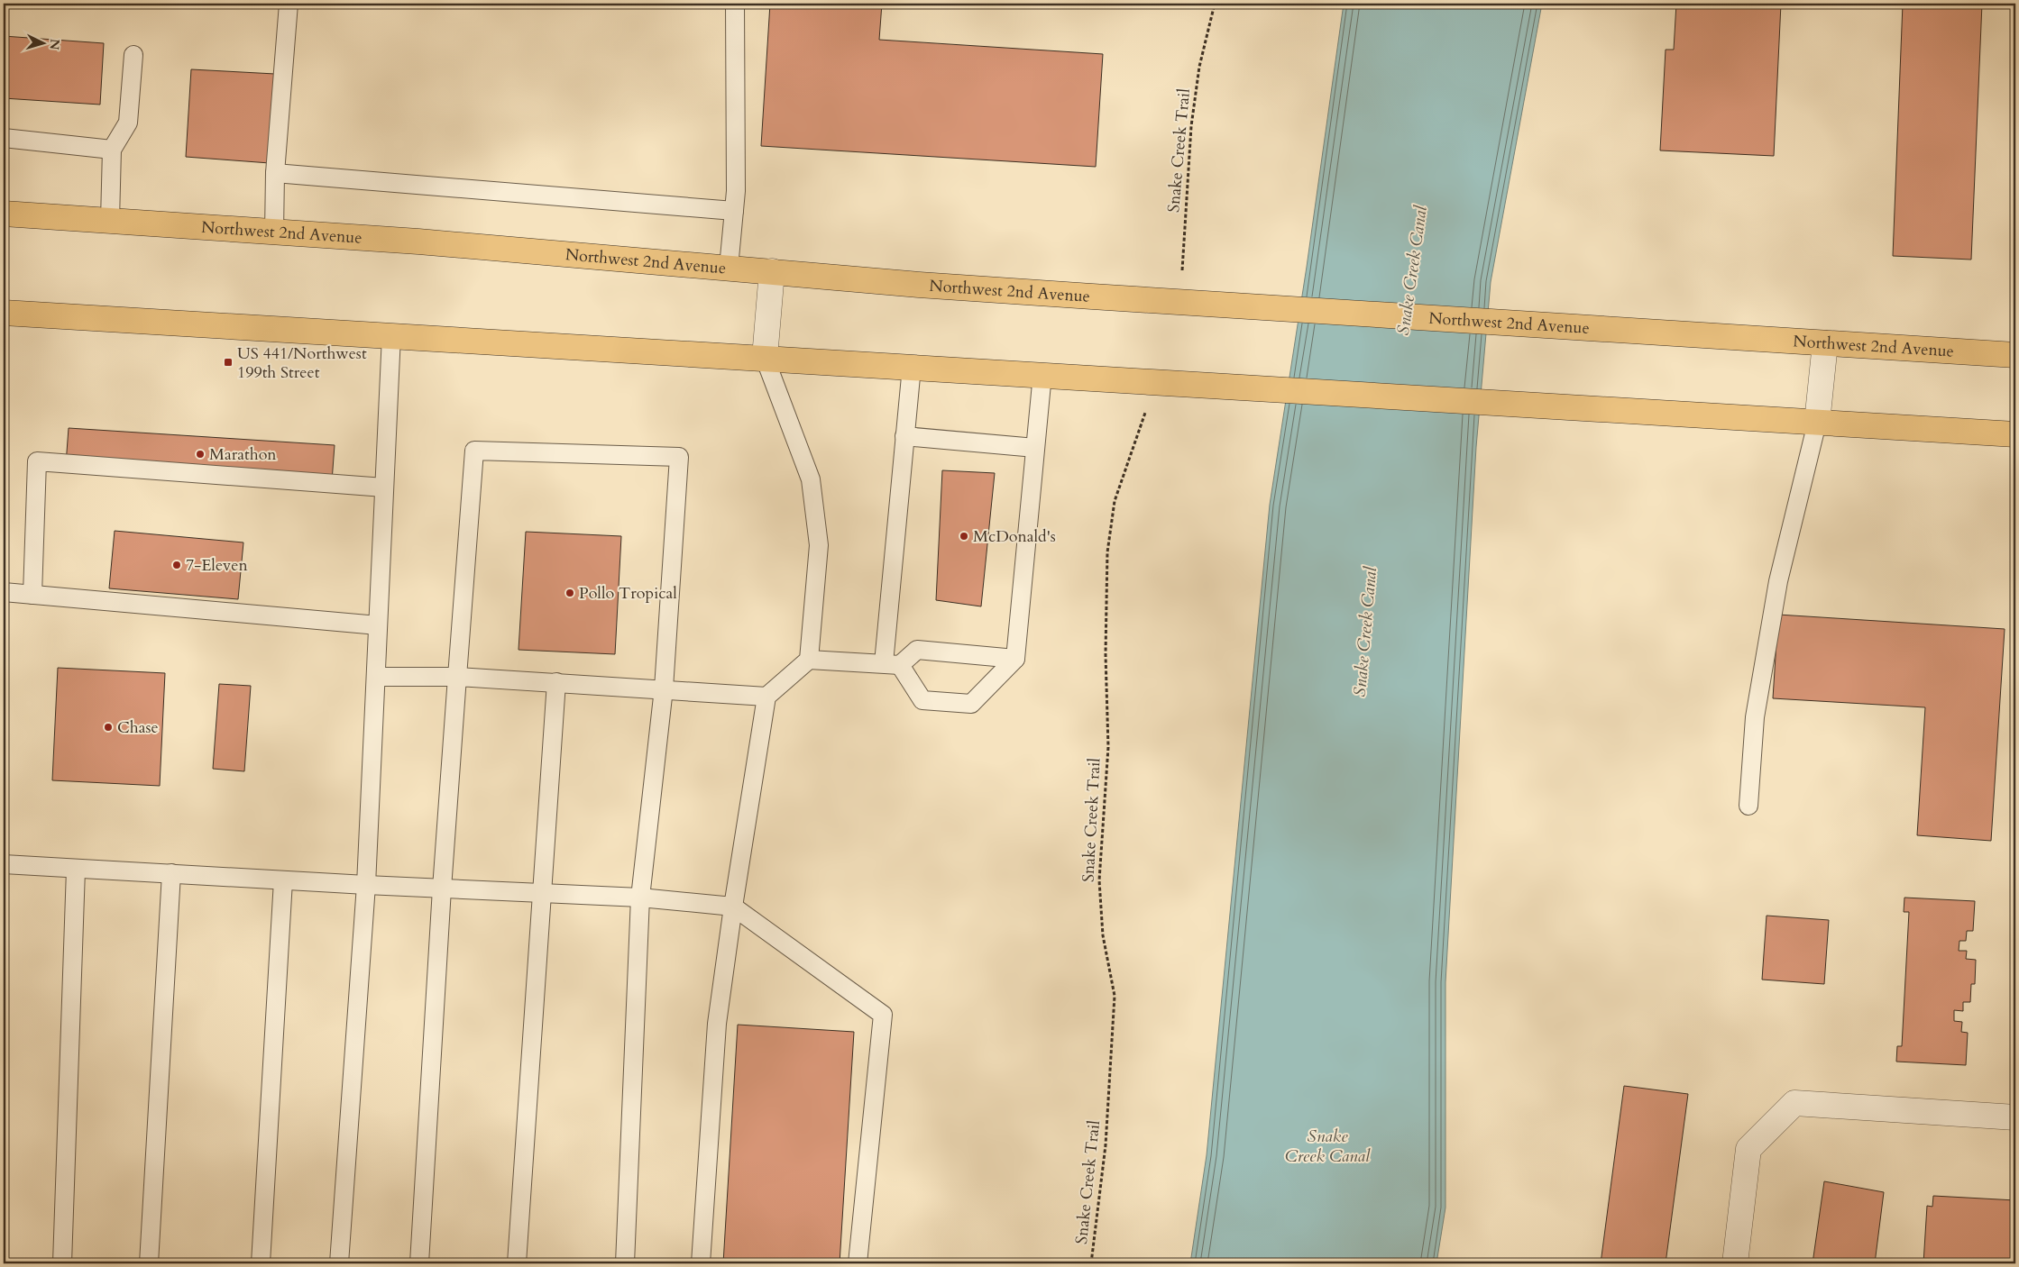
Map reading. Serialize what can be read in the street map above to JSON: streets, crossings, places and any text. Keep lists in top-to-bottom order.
{
  "streets": {
    "main road": ["Northwest 2nd Avenue"],
    "path": ["Snake Creek Trail"]
  },
  "crossings": [
    ["Snake Creek Trail", "Northwest 2nd Avenue"]
  ],
  "water": ["Snake Creek Canal"],
  "places": {
    "transit": ["US 441/Northwest 199th Street"],
    "other": [
      "Marathon",
      "McDonald's",
      "7-Eleven",
      "Pollo Tropical",
      "Chase"
    ]
  },
  "north": "right"
}
